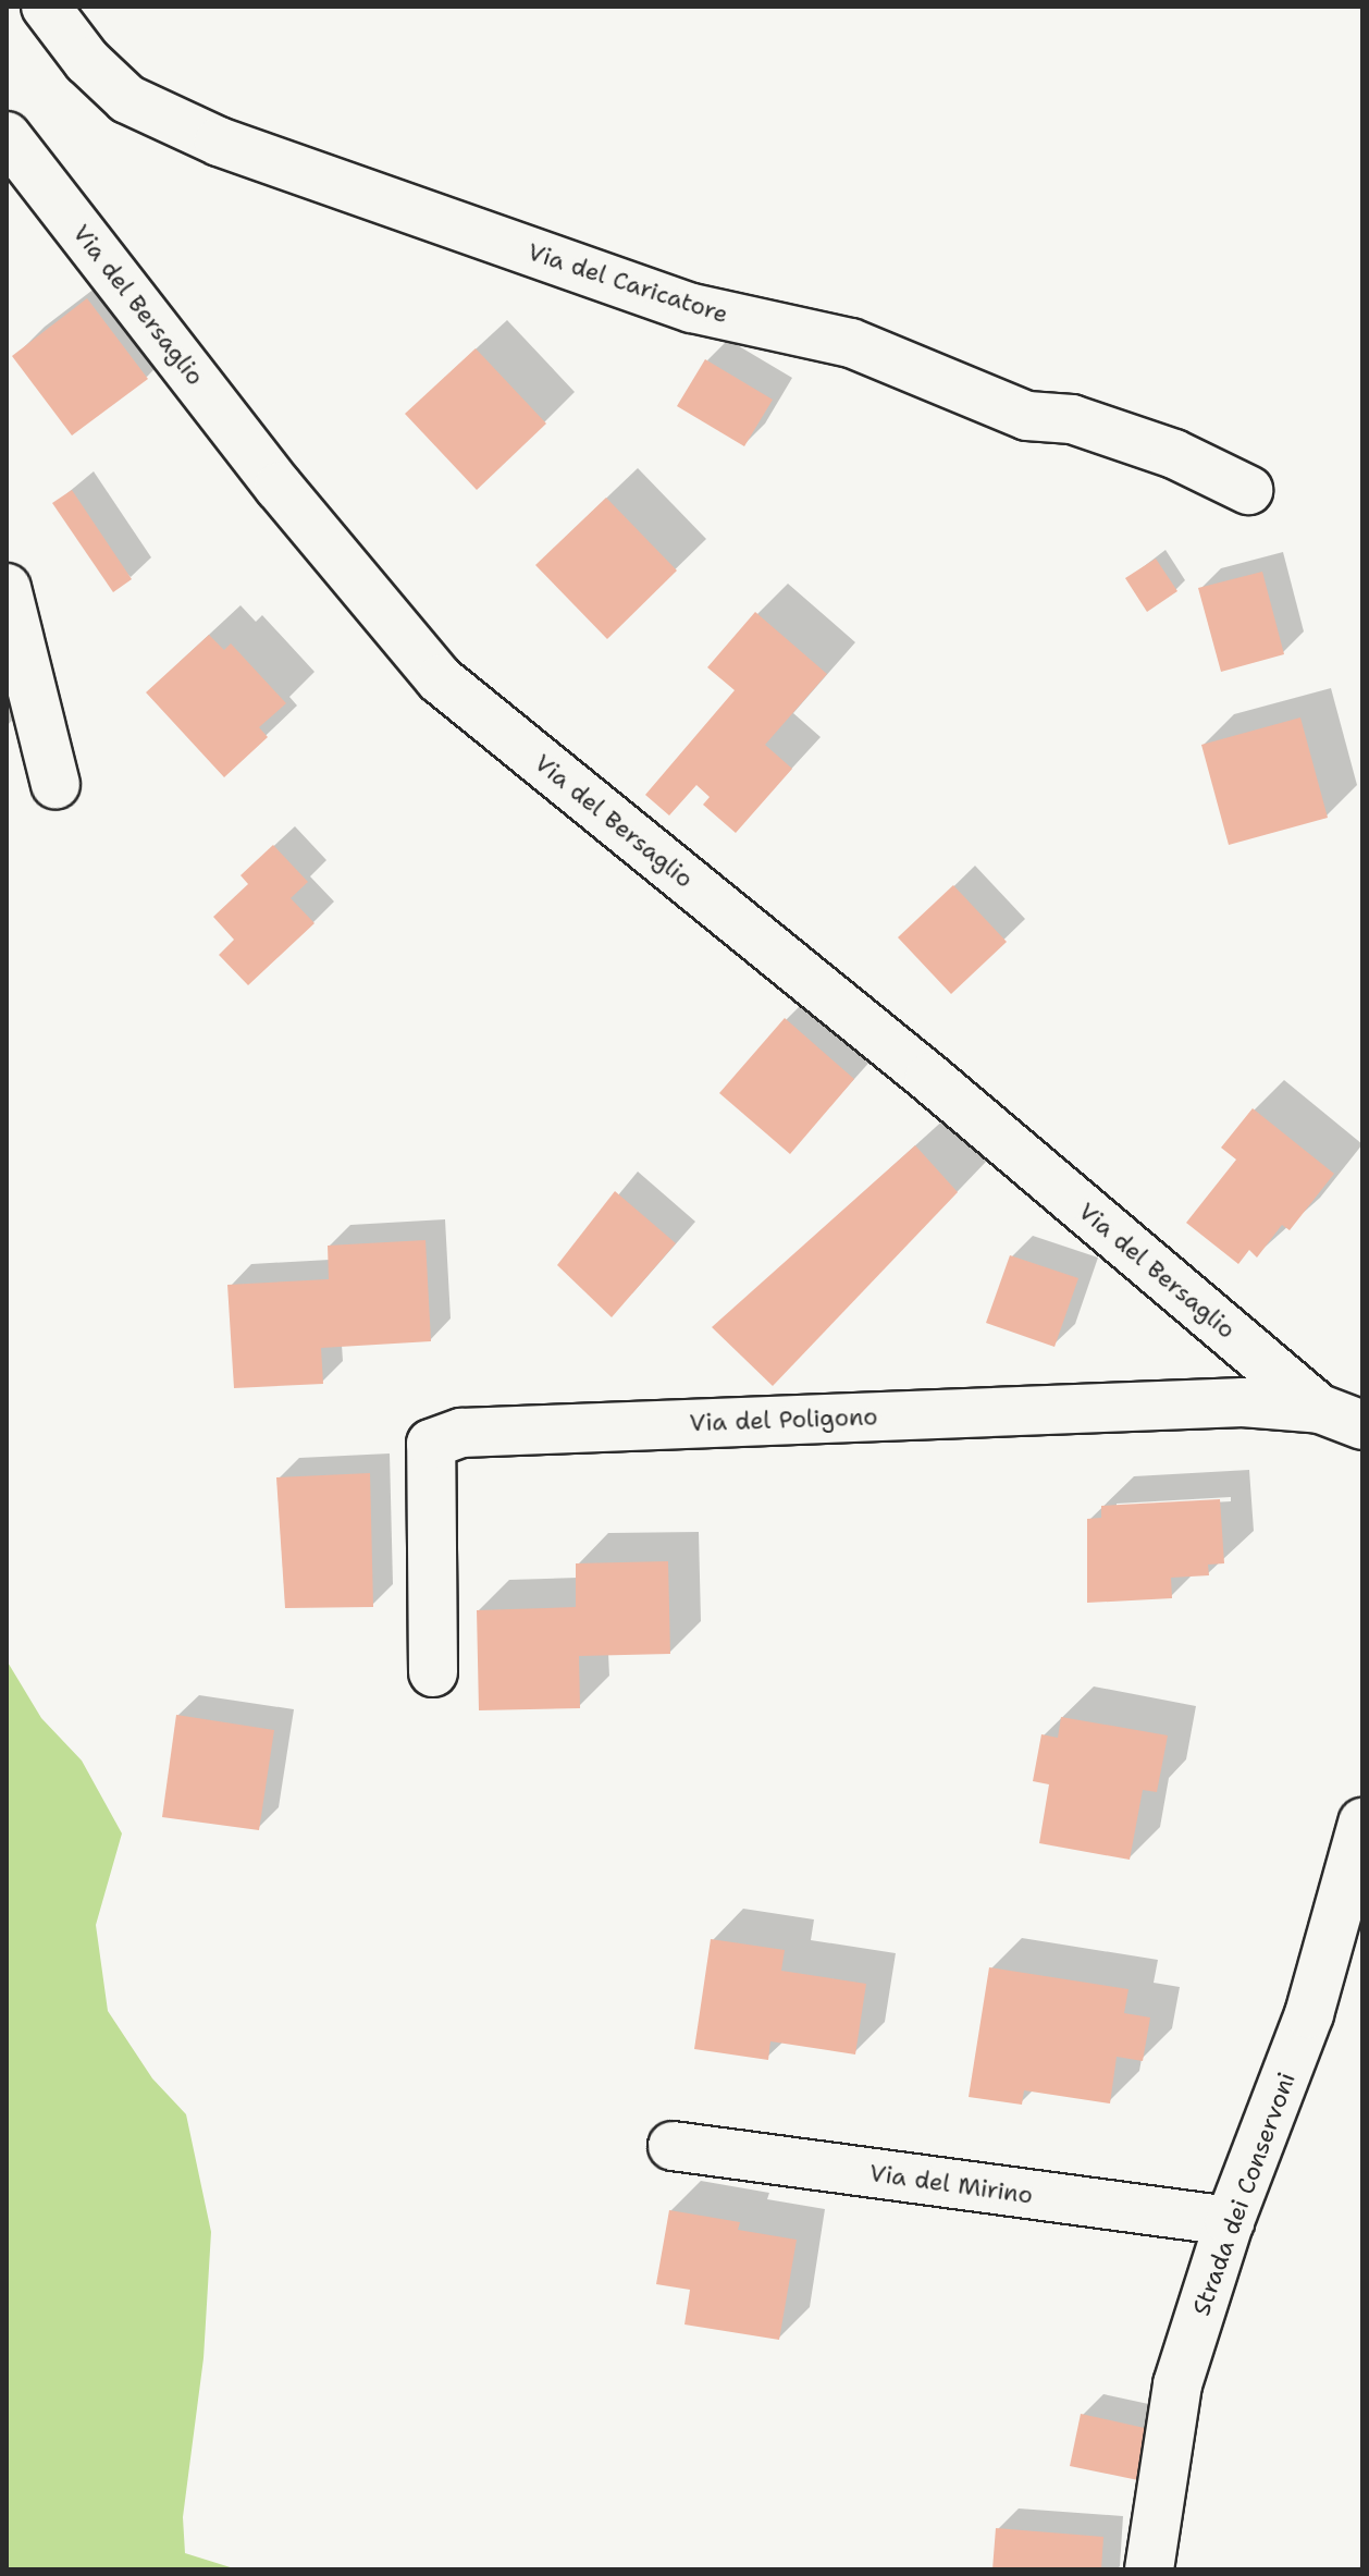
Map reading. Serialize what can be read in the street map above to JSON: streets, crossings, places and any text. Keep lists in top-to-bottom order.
{
  "streets": {
    "street": [
      "Via del Caricatore",
      "Via del Bersaglio",
      "Via del Poligono",
      "Via del Mirino",
      "Strada dei Conservoni"
    ]
  },
  "crossings": [
    ["Via del Bersaglio", "Via del Poligono"],
    ["Via del Mirino", "Strada dei Conservoni"]
  ]
}
